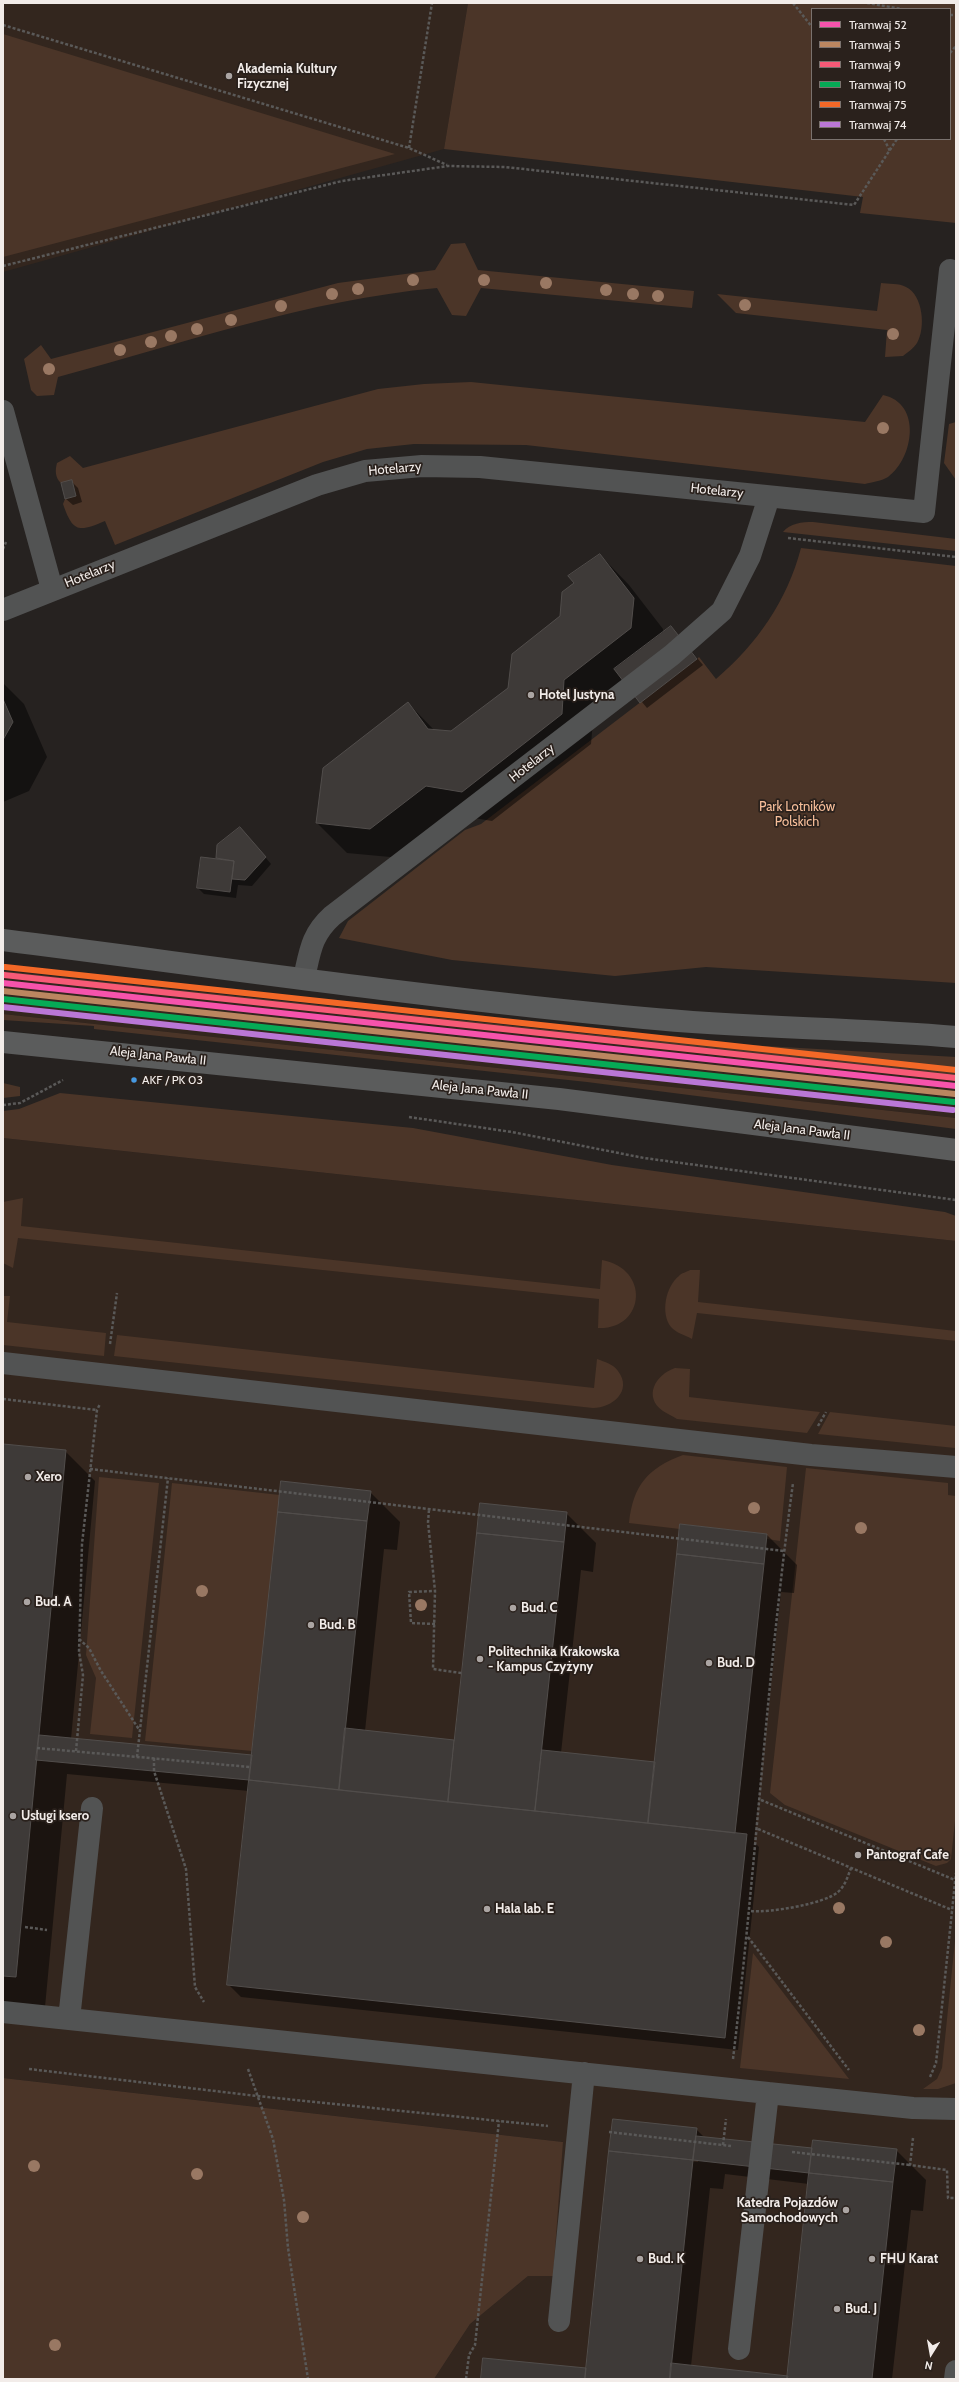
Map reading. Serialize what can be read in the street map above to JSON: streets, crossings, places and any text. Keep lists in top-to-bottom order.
{
  "streets": {
    "main road": ["Aleja Jana Pawła II"],
    "street": ["Hotelarzy"]
  },
  "parks": ["Park Lotników Polskich"],
  "places": [
    "Akademia Kultury Fizycznej",
    "Hotel Justyna",
    "AKF / PK 03",
    "Xero",
    "Bud. A",
    "Bud. C",
    "Bud. B",
    "Politechnika Krakowska - Kampus Czyżyny",
    "Bud. D",
    "Usługi ksero",
    "Pantograf Cafe",
    "Hala lab. E",
    "Katedra Pojazdów Samochodowych",
    "Bud. K",
    "FHU Karat",
    "Bud. J"
  ],
  "lines": [
    "tram line 75",
    "tram line 9",
    "tram line 52",
    "tram line 5",
    "tram line 10",
    "tram line 74"
  ],
  "legend": [
    "Tramwaj 52",
    "Tramwaj 5",
    "Tramwaj 9",
    "Tramwaj 10",
    "Tramwaj 75",
    "Tramwaj 74"
  ],
  "north": "bottom"
}
